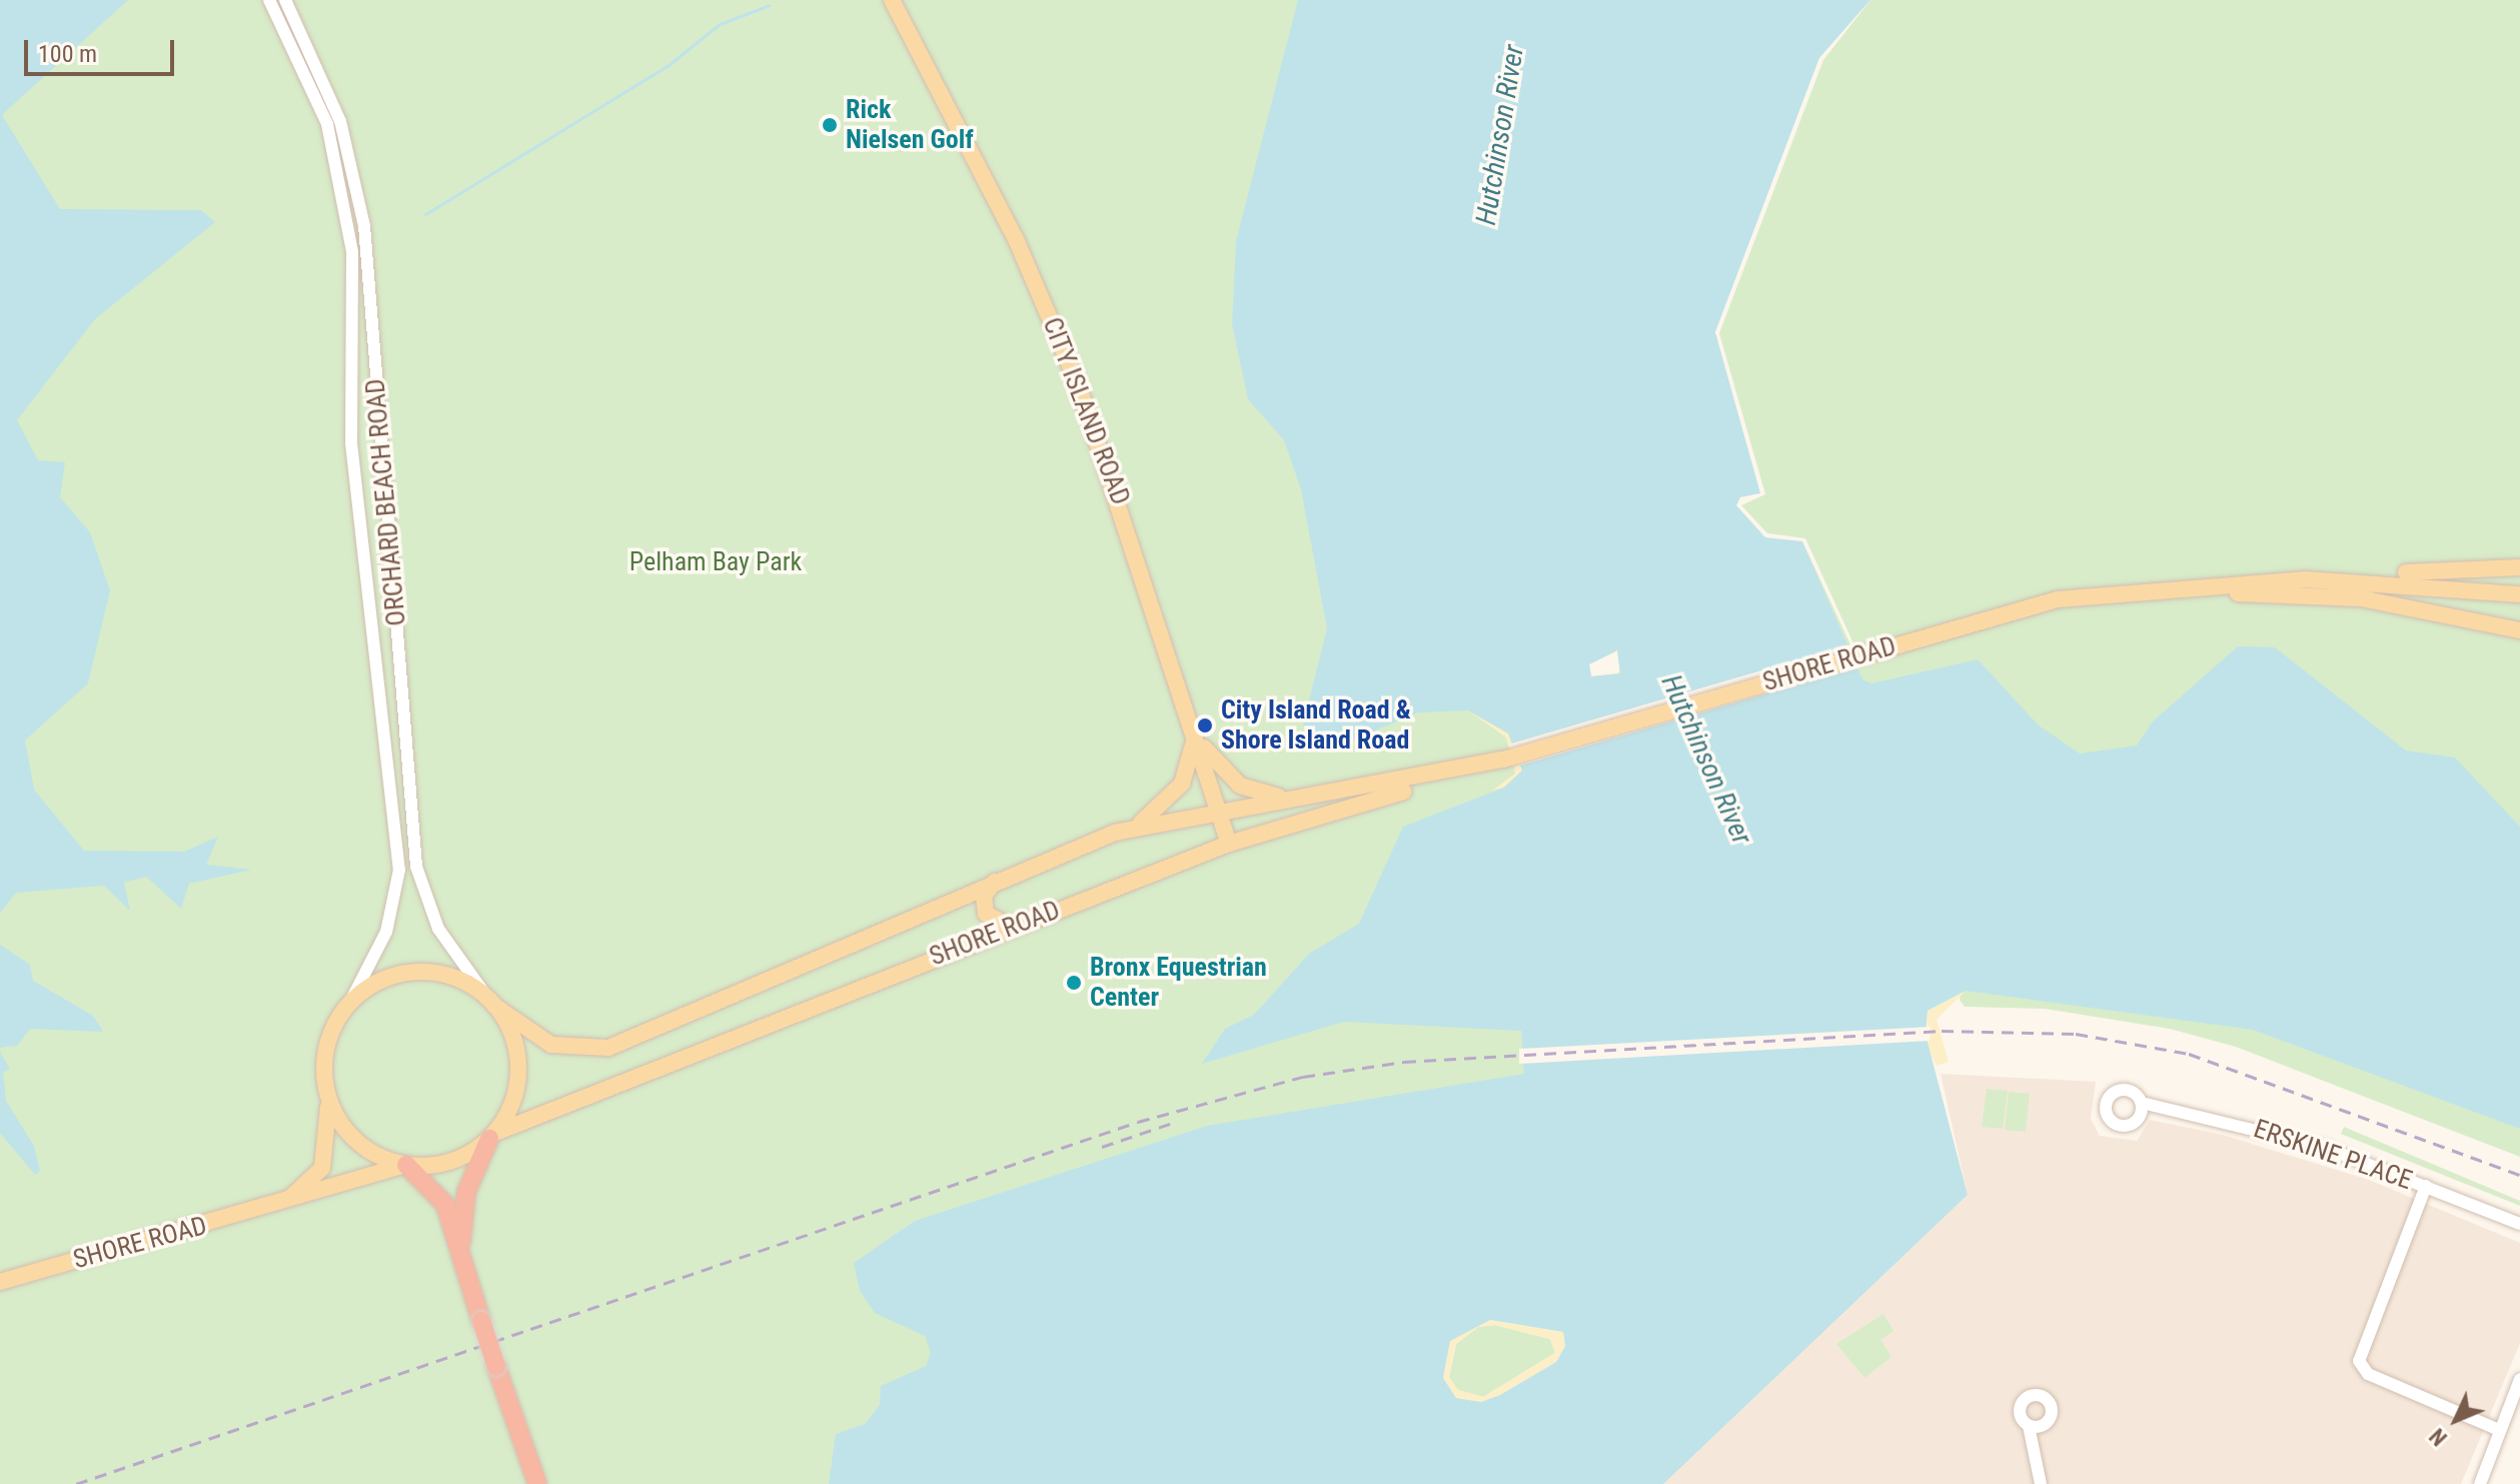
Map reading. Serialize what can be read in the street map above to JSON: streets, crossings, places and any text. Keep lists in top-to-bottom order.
{
  "streets": {
    "main road": ["CITY ISLAND ROAD", "SHORE ROAD"],
    "street": ["ORCHARD BEACH ROAD", "ERSKINE PLACE"]
  },
  "crossings": [
    ["CITY ISLAND ROAD", "SHORE ROAD"],
    ["ORCHARD BEACH ROAD", "SHORE ROAD"]
  ],
  "water": ["Hutchinson River"],
  "parks": ["Pelham Bay Park"],
  "places": ["Rick Nielsen Golf", "City Island Road & Shore Island Road", "Bronx Equestrian Center"],
  "scale_bar": "100 m",
  "north": "bottom left"
}
